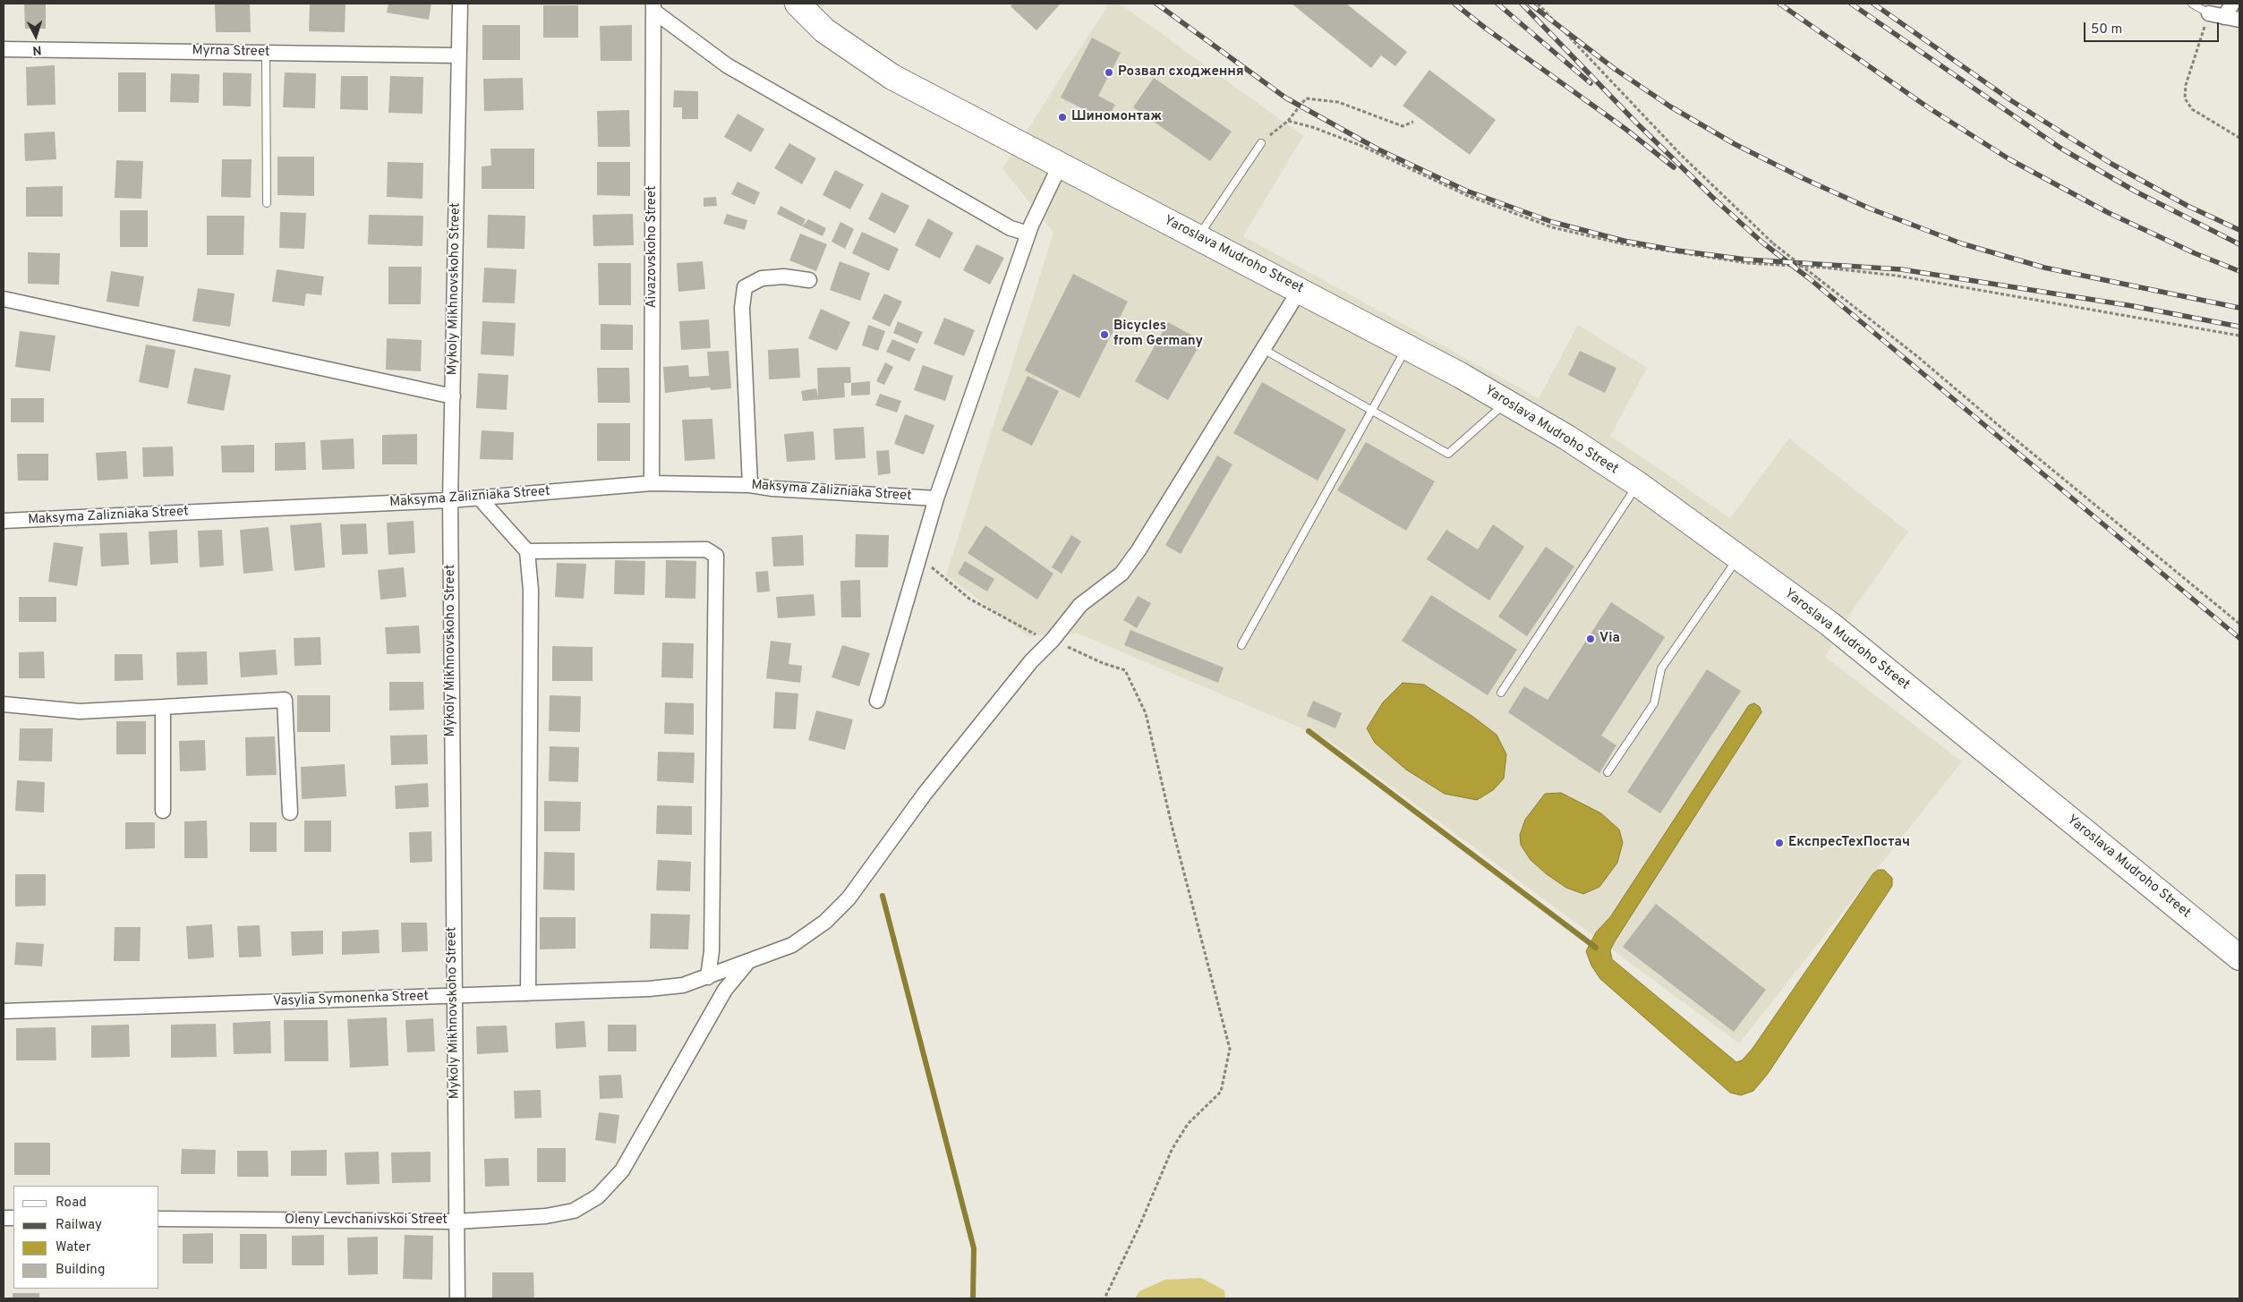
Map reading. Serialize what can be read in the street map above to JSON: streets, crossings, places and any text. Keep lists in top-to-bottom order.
{
  "streets": {
    "highway": ["Yaroslava Mudroho Street"],
    "street": [
      "Myrna Street",
      "Aivazovskoho Street",
      "Mykoly Mikhnovskoho Street",
      "Maksyma Zalizniaka Street",
      "Vasylia Symonenka Street",
      "Oleny Levchanivskoi Street"
    ]
  },
  "crossings": [
    ["Myrna Street", "Mykoly Mikhnovskoho Street"],
    ["Aivazovskoho Street", "Maksyma Zalizniaka Street"],
    ["Yaroslava Mudroho Street", "Vasylia Symonenka Street"],
    ["Mykoly Mikhnovskoho Street", "Maksyma Zalizniaka Street"],
    ["Mykoly Mikhnovskoho Street", "Vasylia Symonenka Street"],
    ["Mykoly Mikhnovskoho Street", "Oleny Levchanivskoi Street"],
    ["Vasylia Symonenka Street", "Oleny Levchanivskoi Street"]
  ],
  "places": [
    "Розвал сходження",
    "Шиномонтаж",
    "Bicycles from Germany",
    "Via",
    "ЕкспресТехПостач"
  ],
  "legend": [
    "Road",
    "Railway",
    "Water",
    "Building"
  ],
  "scale_bar": "50 m",
  "north": "bottom"
}
